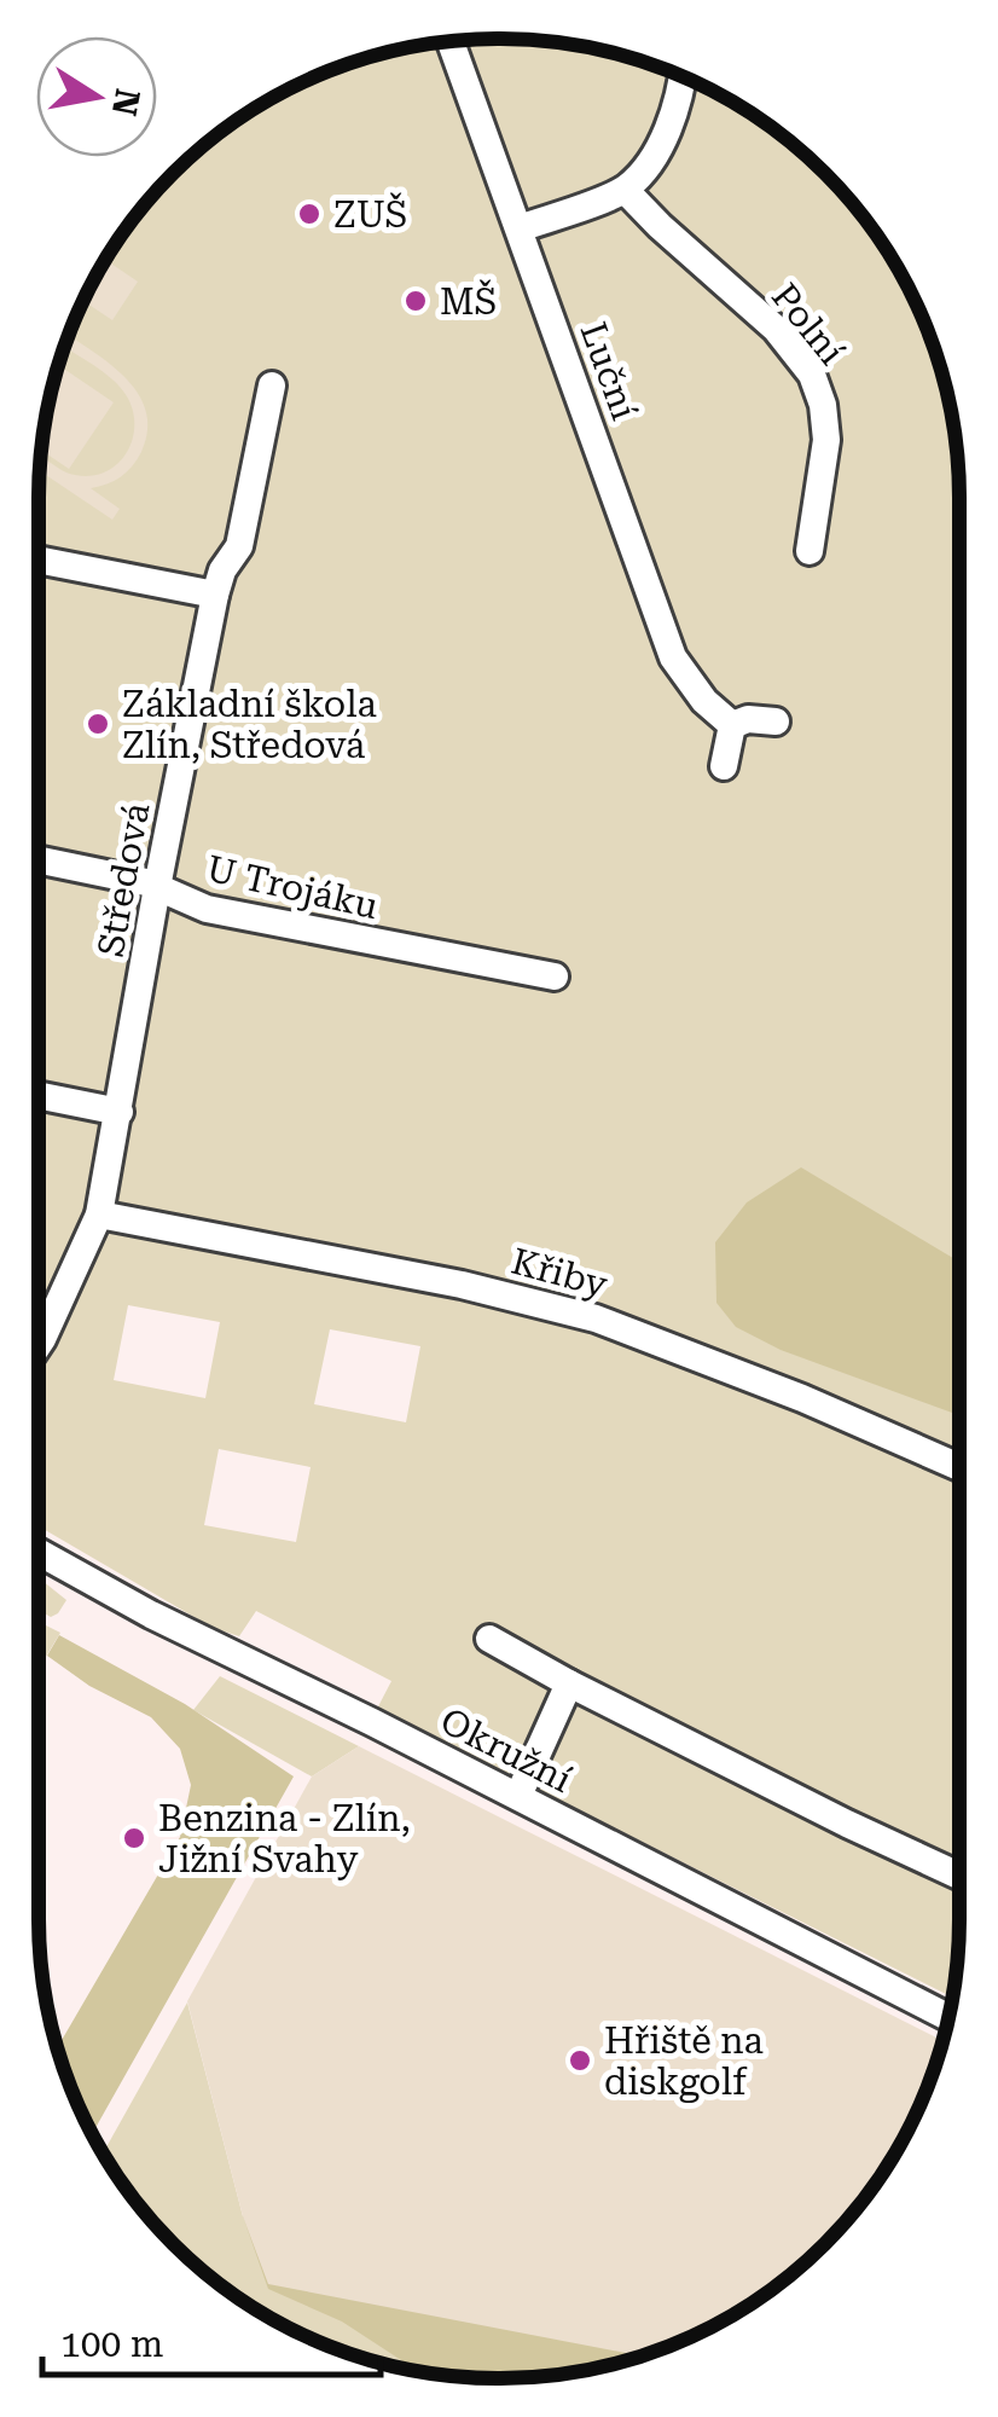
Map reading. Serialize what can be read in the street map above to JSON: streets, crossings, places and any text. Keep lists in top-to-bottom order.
{
  "streets": {
    "street": [
      "Polní",
      "Luční",
      "Středová",
      "U Trojáku",
      "Křiby",
      "Okružní"
    ]
  },
  "crossings": [
    ["Středová", "U Trojáku"],
    ["Středová", "Křiby"]
  ],
  "places": [
    "ZUŠ",
    "MŠ",
    "Základní škola Zlín, Středová",
    "Benzina - Zlín, Jižní Svahy",
    "Hřiště na diskgolf"
  ],
  "scale_bar": "100 m",
  "north": "right"
}
